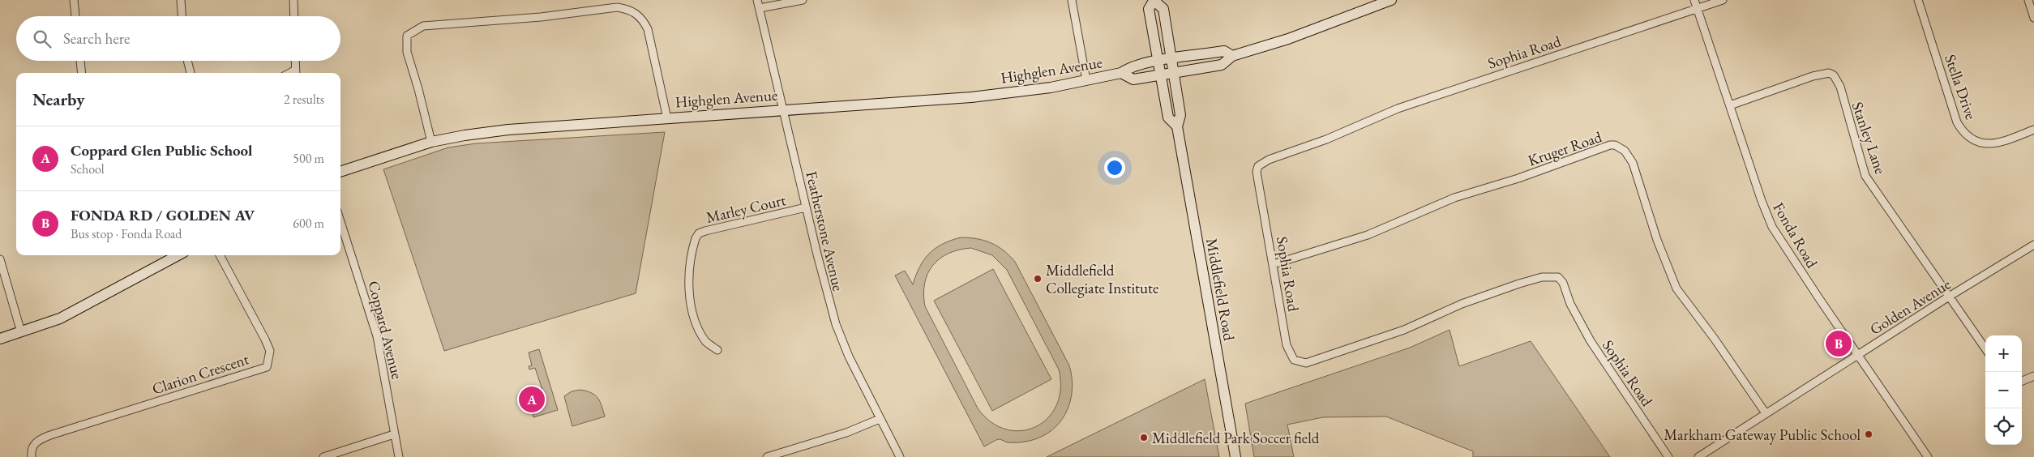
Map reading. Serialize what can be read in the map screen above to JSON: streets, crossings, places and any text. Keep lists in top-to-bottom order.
{
  "streets": {
    "street": [
      "Sophia Road",
      "Highglen Avenue",
      "Stella Drive",
      "Stanley Lane",
      "Kruger Road",
      "Marley Court",
      "Featherstone Avenue",
      "Fonda Road",
      "Middlefield Road",
      "Golden Avenue",
      "Coppard Avenue",
      "Clarion Crescent"
    ]
  },
  "crossings": [
    ["Sophia Road", "Kruger Road"],
    ["Sophia Road", "Fonda Road"],
    ["Highglen Avenue", "Featherstone Avenue"],
    ["Highglen Avenue", "Middlefield Road"],
    ["Stanley Lane", "Fonda Road"],
    ["Stanley Lane", "Golden Avenue"],
    ["Kruger Road", "Golden Avenue"],
    ["Marley Court", "Featherstone Avenue"],
    ["Fonda Road", "Golden Avenue"]
  ],
  "places": ["Middlefield Collegiate Institute", "Markham Gateway Public School", "Middlefield Park Soccer field"],
  "page": {
    "search": "Search here",
    "heading": ["Nearby", "2 results"],
    "list": [
      {
        "mark": "A",
        "name": "Coppard Glen Public School",
        "note": "School",
        "value": "500 m"
      },
      {
        "mark": "B",
        "name": "FONDA RD / GOLDEN AV",
        "note": "Bus stop · Fonda Road",
        "value": "600 m"
      }
    ],
    "pins": ["B", "A"],
    "map_buttons": ["+", "−"]
  }
}
